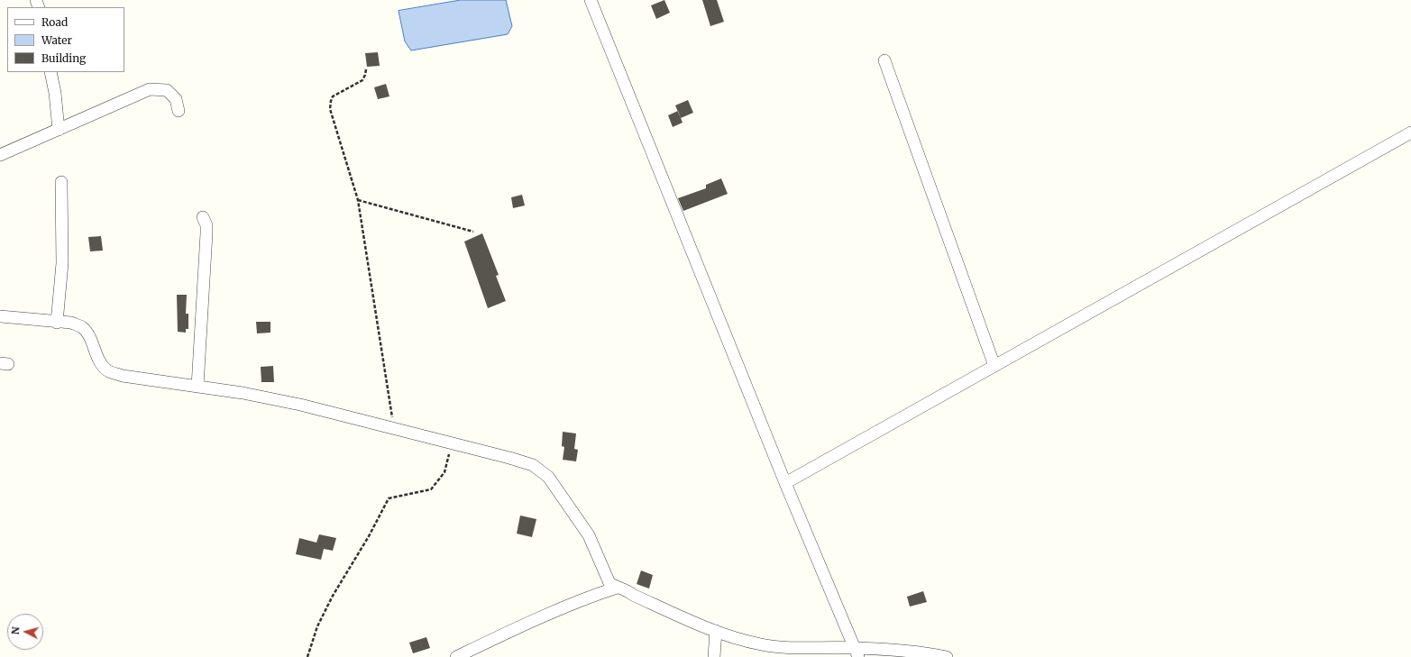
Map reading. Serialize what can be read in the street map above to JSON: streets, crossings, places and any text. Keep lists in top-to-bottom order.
{
  "legend": ["Road", "Water", "Building"],
  "north": "left"
}
